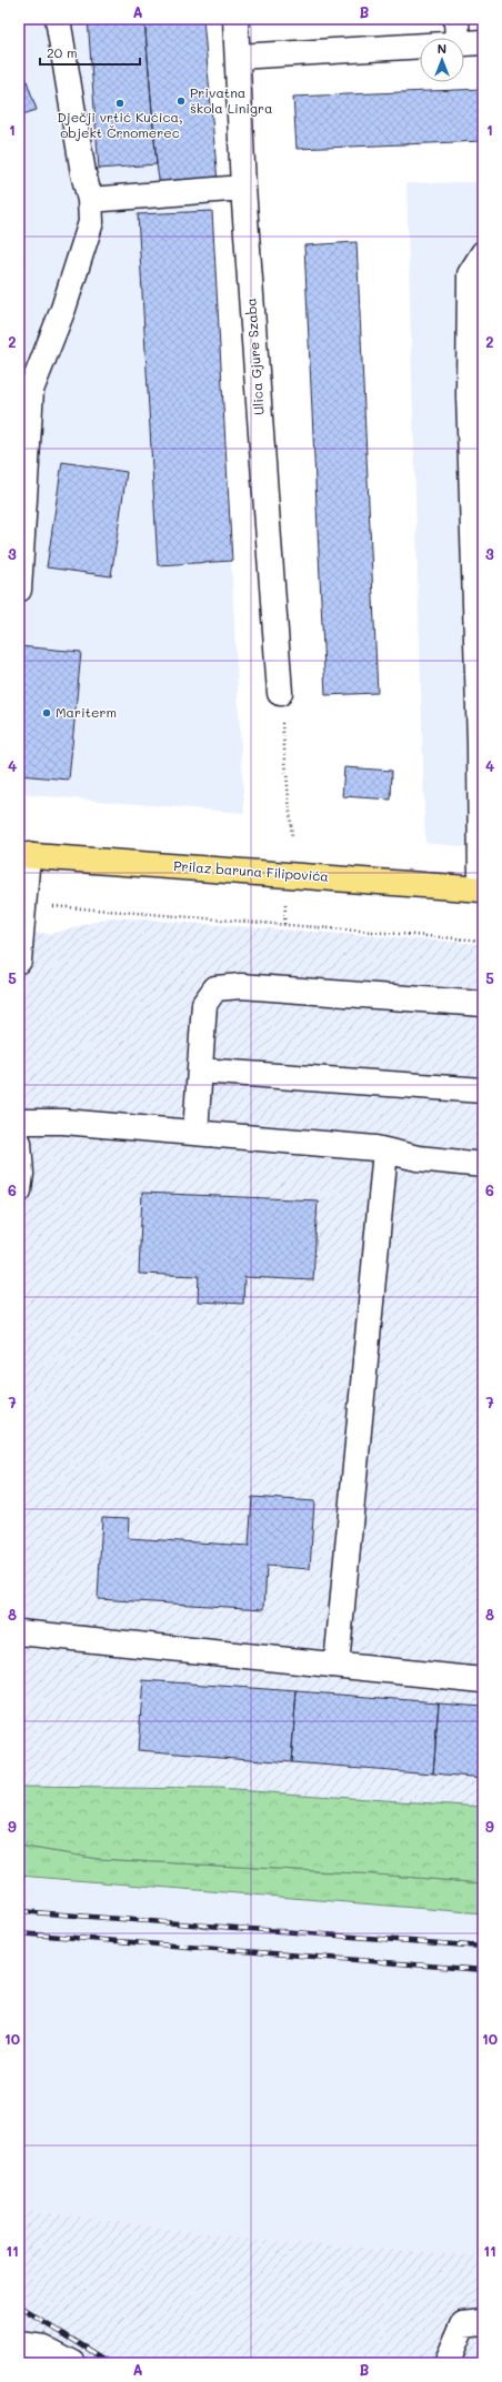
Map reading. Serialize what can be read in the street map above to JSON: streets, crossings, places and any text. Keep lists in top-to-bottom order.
{
  "streets": {
    "main road": ["Prilaz baruna Filipovića"],
    "street": ["Ulica Gjure Szaba"]
  },
  "places": ["Privatna škola Linigra", "Dječji vrtić Kućica, objekt Črnomerec", "Mariterm"],
  "scale_bar": "20 m",
  "north": "top",
  "grid": {
    "columns": ["A", "B"],
    "rows": [
      "1",
      "2",
      "3",
      "4",
      "5",
      "6",
      "7",
      "8",
      "9",
      "10",
      "11"
    ]
  }
}
